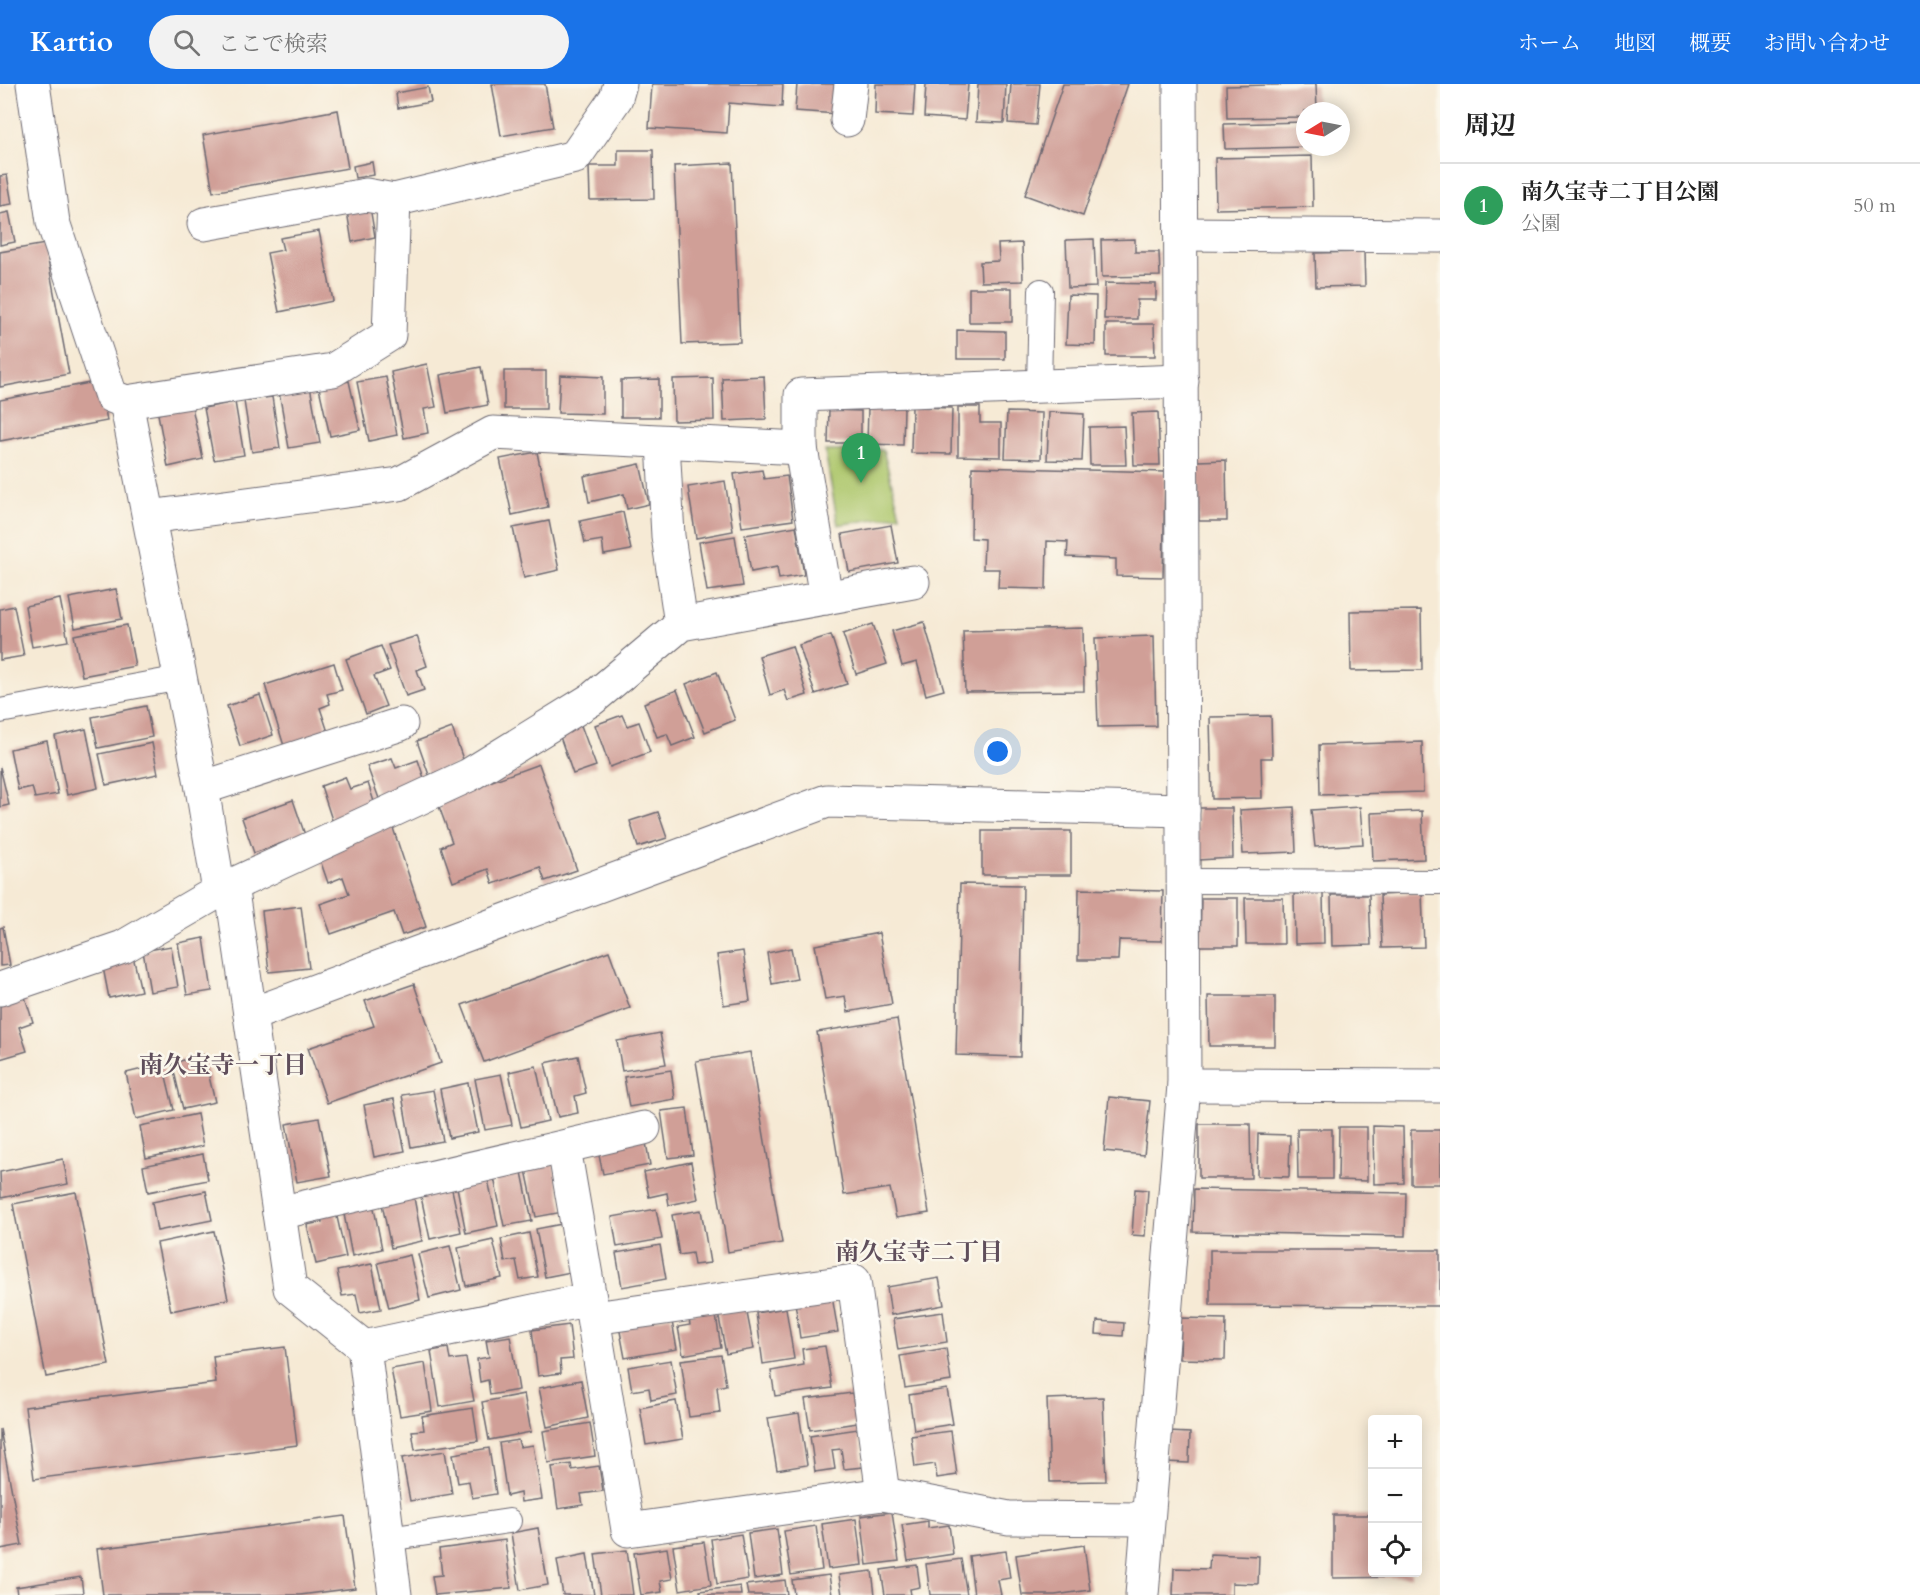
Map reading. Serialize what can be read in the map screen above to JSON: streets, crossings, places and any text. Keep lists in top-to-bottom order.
{
  "districts": ["南久宝寺一丁目", "南久宝寺二丁目"],
  "north": "left",
  "page": {
    "header": "Kartio",
    "search": "ここで検索",
    "nav": [
      "ホーム",
      "地図",
      "概要",
      "お問い合わせ"
    ],
    "heading": "周辺",
    "list": [
      {
        "mark": "1",
        "name": "南久宝寺二丁目公園",
        "note": "公園",
        "value": "50 m"
      }
    ],
    "pins": "1",
    "map_buttons": ["+", "−"]
  }
}
